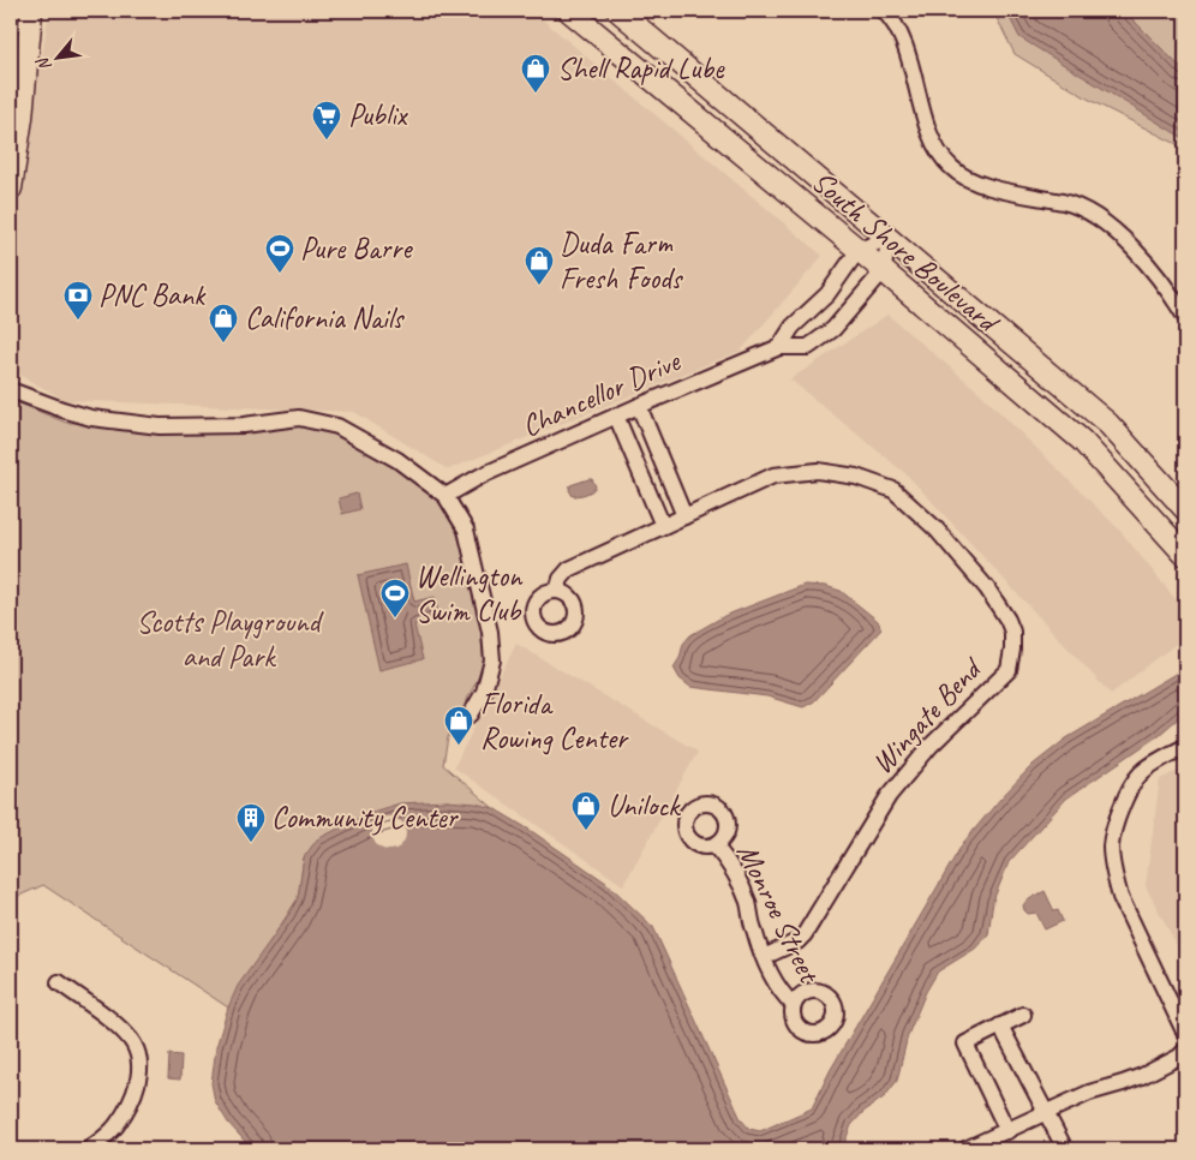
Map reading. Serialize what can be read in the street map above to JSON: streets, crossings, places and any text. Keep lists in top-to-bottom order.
{
  "streets": {
    "street": [
      "South Shore Boulevard",
      "Chancellor Drive",
      "Wingate Bend",
      "Monroe Street"
    ]
  },
  "crossings": [
    ["South Shore Boulevard", "Chancellor Drive"],
    ["Wingate Bend", "Monroe Street"]
  ],
  "parks": ["Scotts Playground and Park"],
  "places": {
    "shop": [
      "Shell Rapid Lube",
      "Duda Farm Fresh Foods",
      "California Nails",
      "Florida Rowing Center",
      "Unilock"
    ],
    "supermarket": ["Publix"],
    "sports": ["Pure Barre", "Wellington Swim Club"],
    "bank": ["PNC Bank"],
    "building": ["Community Center"]
  },
  "north": "bottom left"
}
